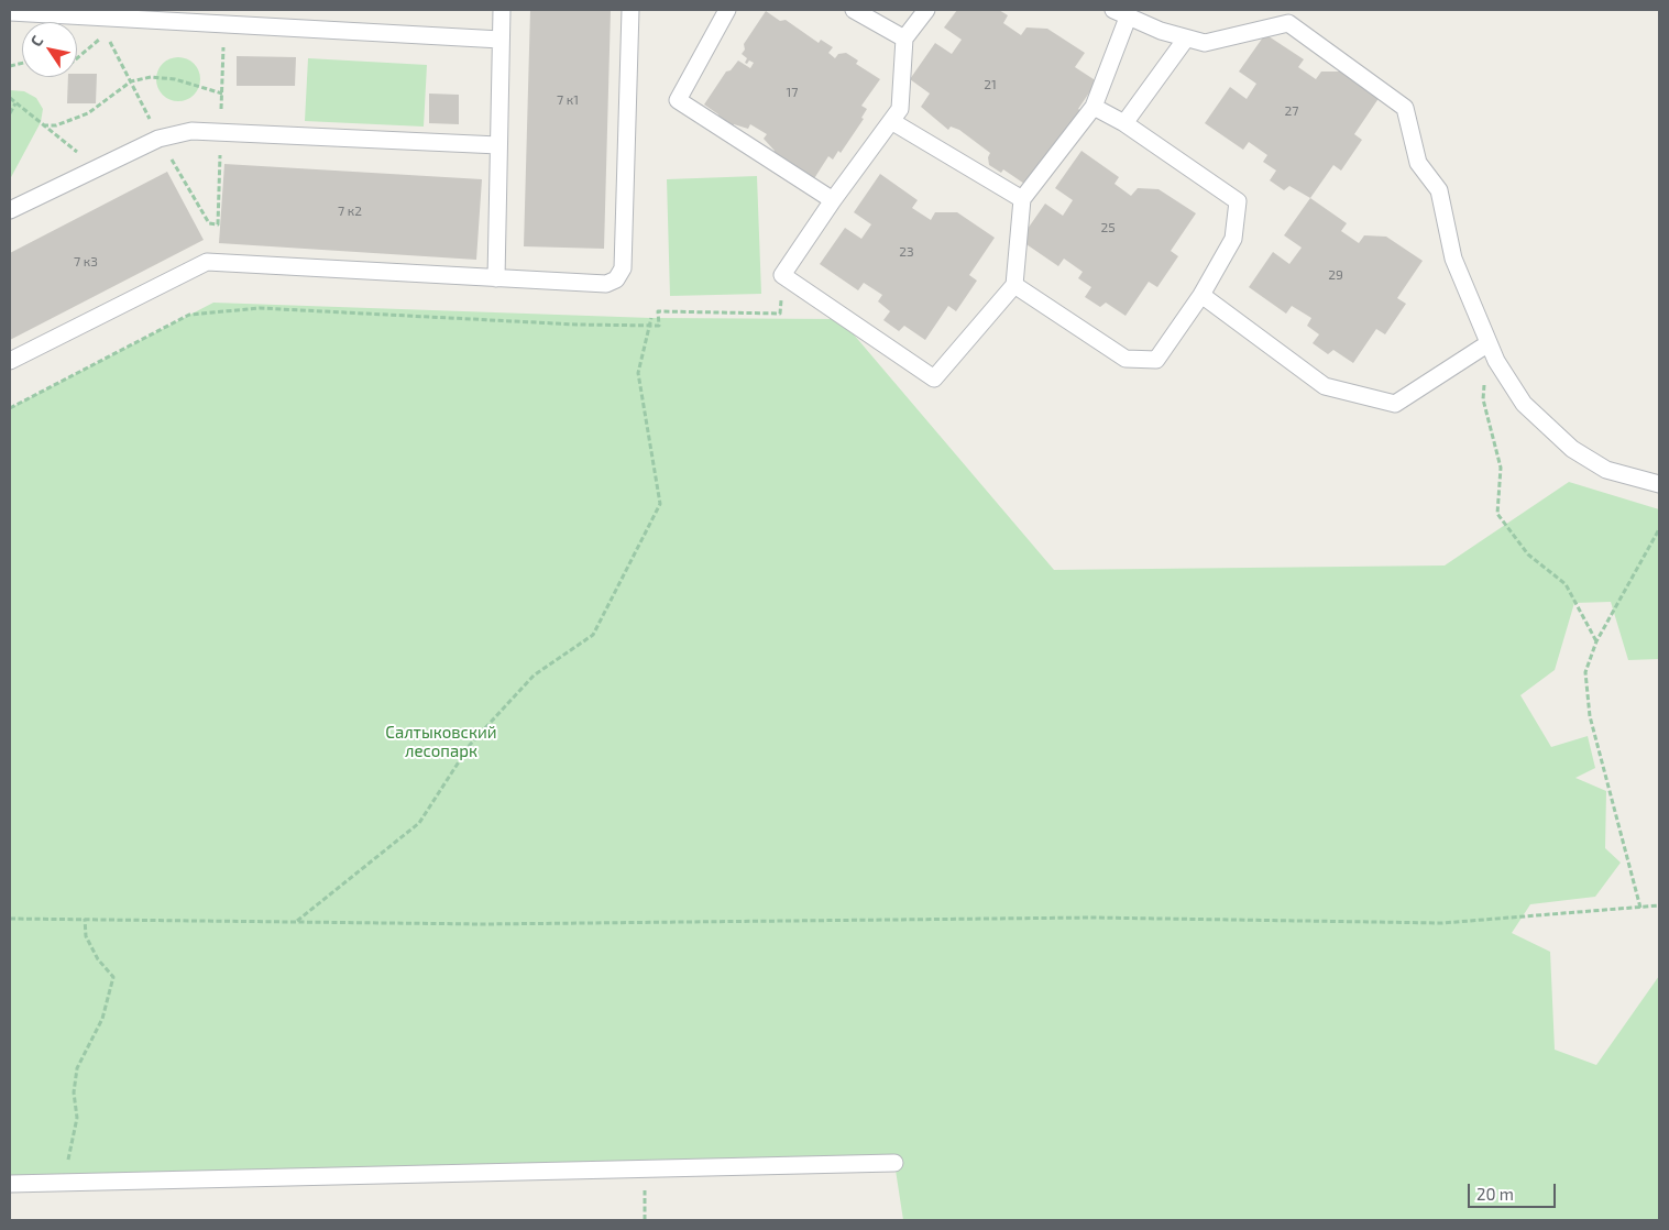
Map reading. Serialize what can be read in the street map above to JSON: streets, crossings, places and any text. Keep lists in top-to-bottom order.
{
  "parks": ["Салтыковский лесопарк"],
  "house_numbers": [
    "21",
    "17",
    "7 к1",
    "27",
    "7 к2",
    "25",
    "23",
    "7 к3",
    "29"
  ],
  "scale_bar": "20 m",
  "north": "top left"
}
